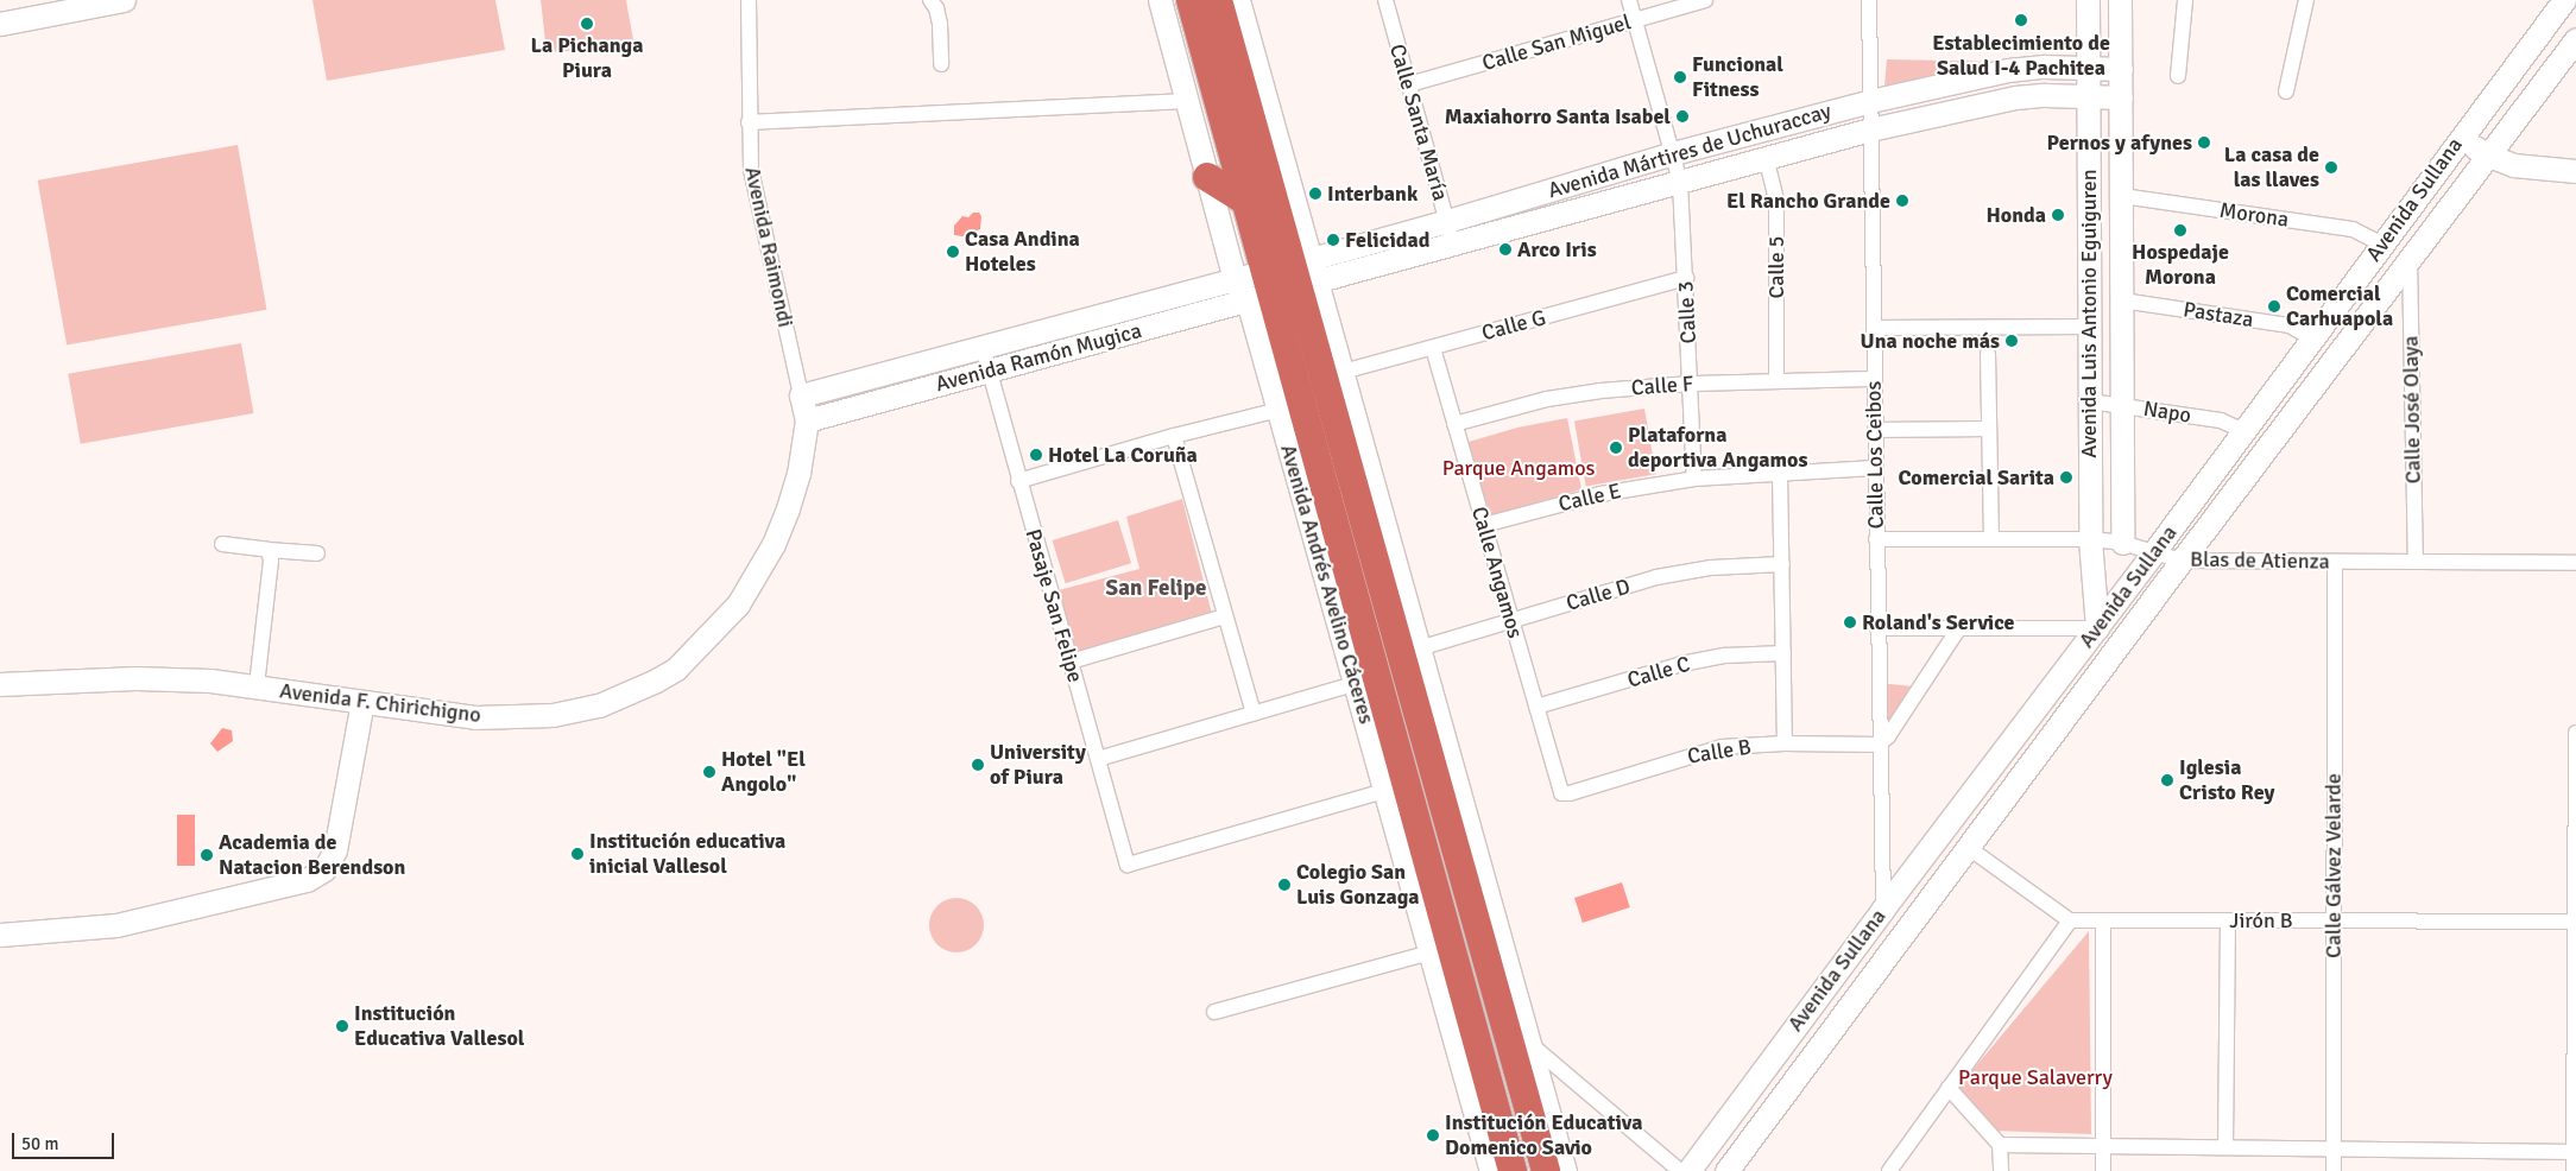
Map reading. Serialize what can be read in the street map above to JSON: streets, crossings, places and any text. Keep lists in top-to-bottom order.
{
  "streets": {
    "highway": ["Avenida Andrés Avelino Cáceres"],
    "street": [
      "Calle San Miguel",
      "Calle Santa María",
      "Avenida Mártires de Uchuraccay",
      "Avenida Sullana",
      "Morona",
      "Avenida Raimondi",
      "Calle 5",
      "Calle 3",
      "Avenida Luis Antonio Eguiguren",
      "Pastaza",
      "Calle G",
      "Avenida Ramón Mugica",
      "Calle F",
      "Calle José Olaya",
      "Napo",
      "Calle Los Ceibos",
      "Calle E",
      "Blas de Atienza",
      "Calle Angamos",
      "Calle D",
      "Pasaje San Felipe",
      "Calle C",
      "Avenida F. Chirichigno",
      "Calle B",
      "Calle Gálvez Velarde",
      "Jirón B"
    ]
  },
  "crossings": [
    ["Calle San Miguel", "Calle Santa María"],
    ["Calle San Miguel", "Calle 3"],
    ["Calle Santa María", "Avenida Mártires de Uchuraccay"],
    ["Avenida Mártires de Uchuraccay", "Calle 5"],
    ["Avenida Mártires de Uchuraccay", "Calle 3"],
    ["Avenida Mártires de Uchuraccay", "Avenida Luis Antonio Eguiguren"],
    ["Avenida Mártires de Uchuraccay", "Avenida Ramón Mugica"],
    ["Avenida Mártires de Uchuraccay", "Calle Los Ceibos"],
    ["Avenida Mártires de Uchuraccay", "Avenida Andrés Avelino Cáceres"],
    ["Avenida Sullana", "Morona"],
    ["Avenida Sullana", "Avenida Luis Antonio Eguiguren"],
    ["Avenida Sullana", "Pastaza"],
    ["Avenida Sullana", "Calle José Olaya"],
    ["Avenida Sullana", "Napo"],
    ["Avenida Sullana", "Calle Los Ceibos"],
    ["Avenida Sullana", "Blas de Atienza"],
    ["Morona", "Avenida Luis Antonio Eguiguren"],
    ["Avenida Raimondi", "Avenida Ramón Mugica"],
    ["Avenida Raimondi", "Avenida F. Chirichigno"],
    ["Calle 5", "Calle F"],
    ["Calle 3", "Calle G"],
    ["Calle 3", "Calle F"],
    ["Calle 3", "Calle E"],
    ["Avenida Luis Antonio Eguiguren", "Pastaza"],
    ["Avenida Luis Antonio Eguiguren", "Napo"],
    ["Avenida Luis Antonio Eguiguren", "Blas de Atienza"],
    ["Calle G", "Calle Angamos"],
    ["Calle G", "Avenida Andrés Avelino Cáceres"],
    ["Avenida Ramón Mugica", "Avenida Andrés Avelino Cáceres"],
    ["Avenida Ramón Mugica", "Pasaje San Felipe"],
    ["Avenida Ramón Mugica", "Avenida F. Chirichigno"],
    ["Calle F", "Calle Los Ceibos"],
    ["Calle F", "Calle Angamos"],
    ["Calle José Olaya", "Blas de Atienza"],
    ["Calle Los Ceibos", "Calle E"],
    ["Calle Los Ceibos", "Blas de Atienza"],
    ["Calle Los Ceibos", "Calle B"],
    ["Calle E", "Calle Angamos"],
    ["Blas de Atienza", "Calle Gálvez Velarde"],
    ["Calle Angamos", "Calle D"],
    ["Calle Angamos", "Calle C"],
    ["Calle Angamos", "Calle B"],
    ["Avenida Andrés Avelino Cáceres", "Calle D"],
    ["Avenida Andrés Avelino Cáceres", "Pasaje San Felipe"],
    ["Calle Gálvez Velarde", "Jirón B"]
  ],
  "districts": ["San Felipe"],
  "parks": ["Parque Angamos", "Parque Salaverry"],
  "places": [
    "Establecimiento de Salud I-4 Pachitea",
    "La Pichanga Piura",
    "Funcional Fitness",
    "Maxiahorro Santa Isabel",
    "Pernos y afynes",
    "La casa de las llaves",
    "Interbank",
    "El Rancho Grande",
    "Honda",
    "Hospedaje Morona",
    "Felicidad",
    "Arco Iris",
    "Casa Andina Hoteles",
    "Comercial Carhuapola",
    "Una noche más",
    "Plataforna deportiva Angamos",
    "Hotel La Coruña",
    "Comercial Sarita",
    "Roland's Service",
    "University of Piura",
    "Hotel \"El Angolo\"",
    "Iglesia Cristo Rey",
    "Institución educativa inicial Vallesol",
    "Academia de Natacion Berendson",
    "Colegio San Luis Gonzaga",
    "Institución Educativa Vallesol",
    "Institución Educativa Domenico Savio"
  ],
  "scale_bar": "50 m"
}
